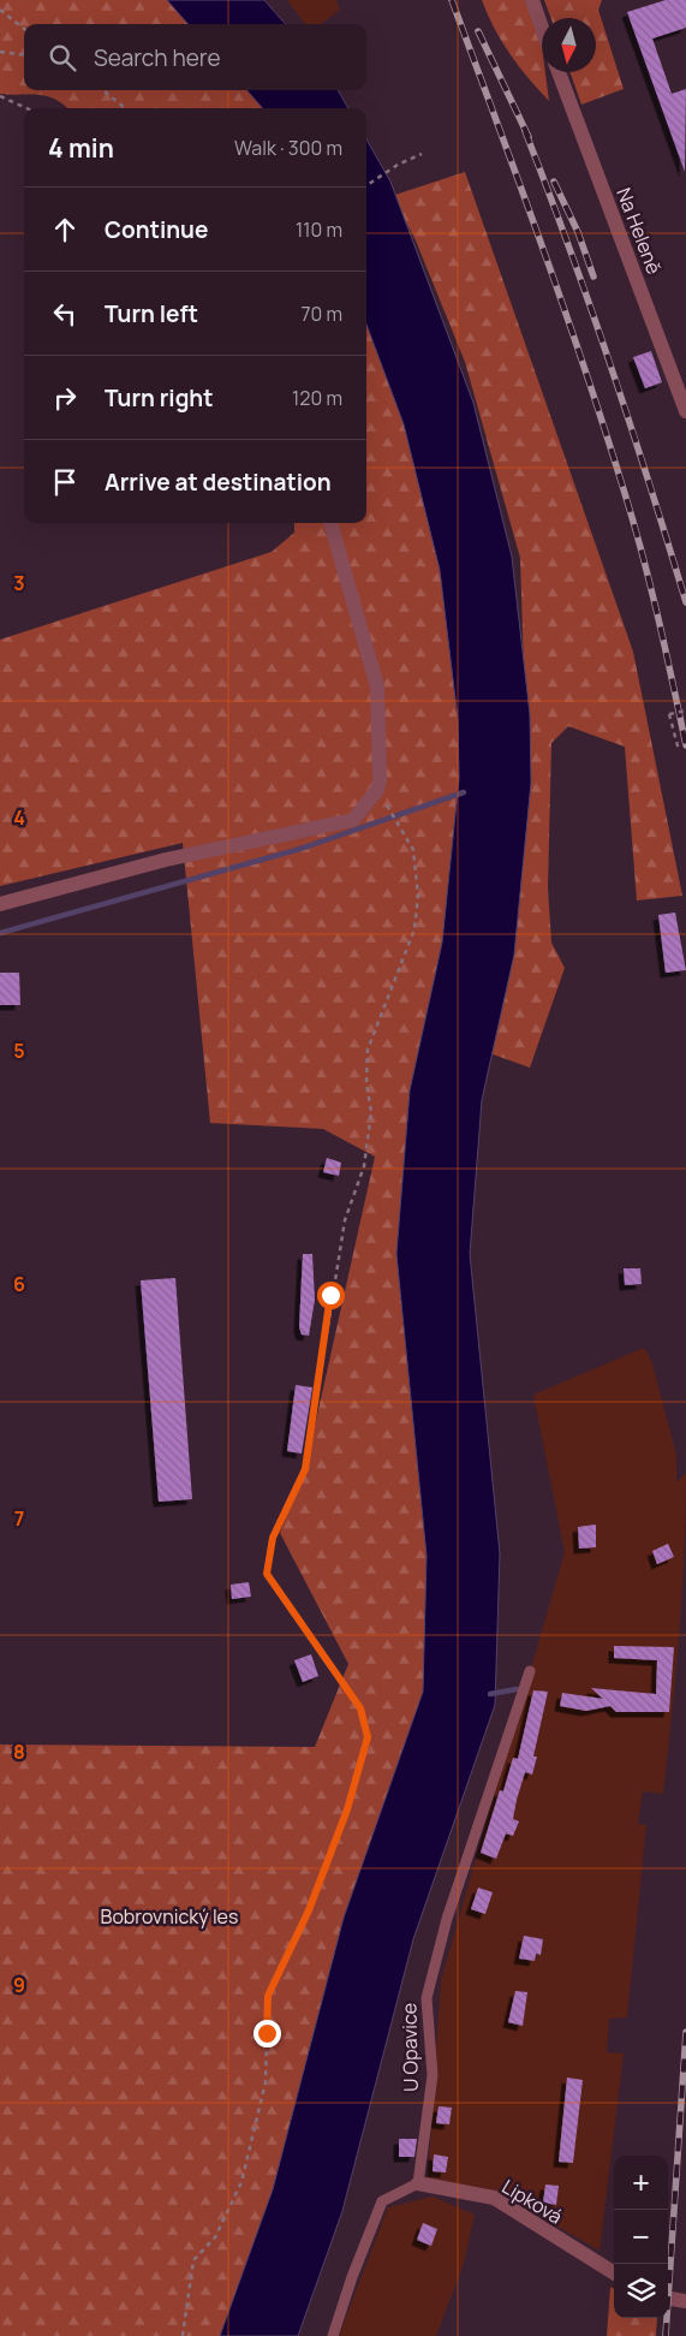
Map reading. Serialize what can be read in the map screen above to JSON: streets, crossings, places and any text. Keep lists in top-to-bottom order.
{
  "streets": {
    "street": ["Na Heleně", "Lipková"],
    "lane": ["U Opavice"]
  },
  "crossings": [
    ["U Opavice", "Lipková"]
  ],
  "parks": ["Bobrovnický les"],
  "north": "bottom",
  "page": {
    "search": "Search here",
    "heading": ["4 min", "Walk · 300 m"],
    "list": [
      ["Continue", "110 m"],
      ["Turn left", "70 m"],
      ["Turn right", "120 m"],
      "Arrive at destination"
    ],
    "map_buttons": ["+", "−"]
  },
  "grid": {
    "rows": [
      "3",
      "4",
      "5",
      "6",
      "7",
      "8",
      "9"
    ]
  }
}
